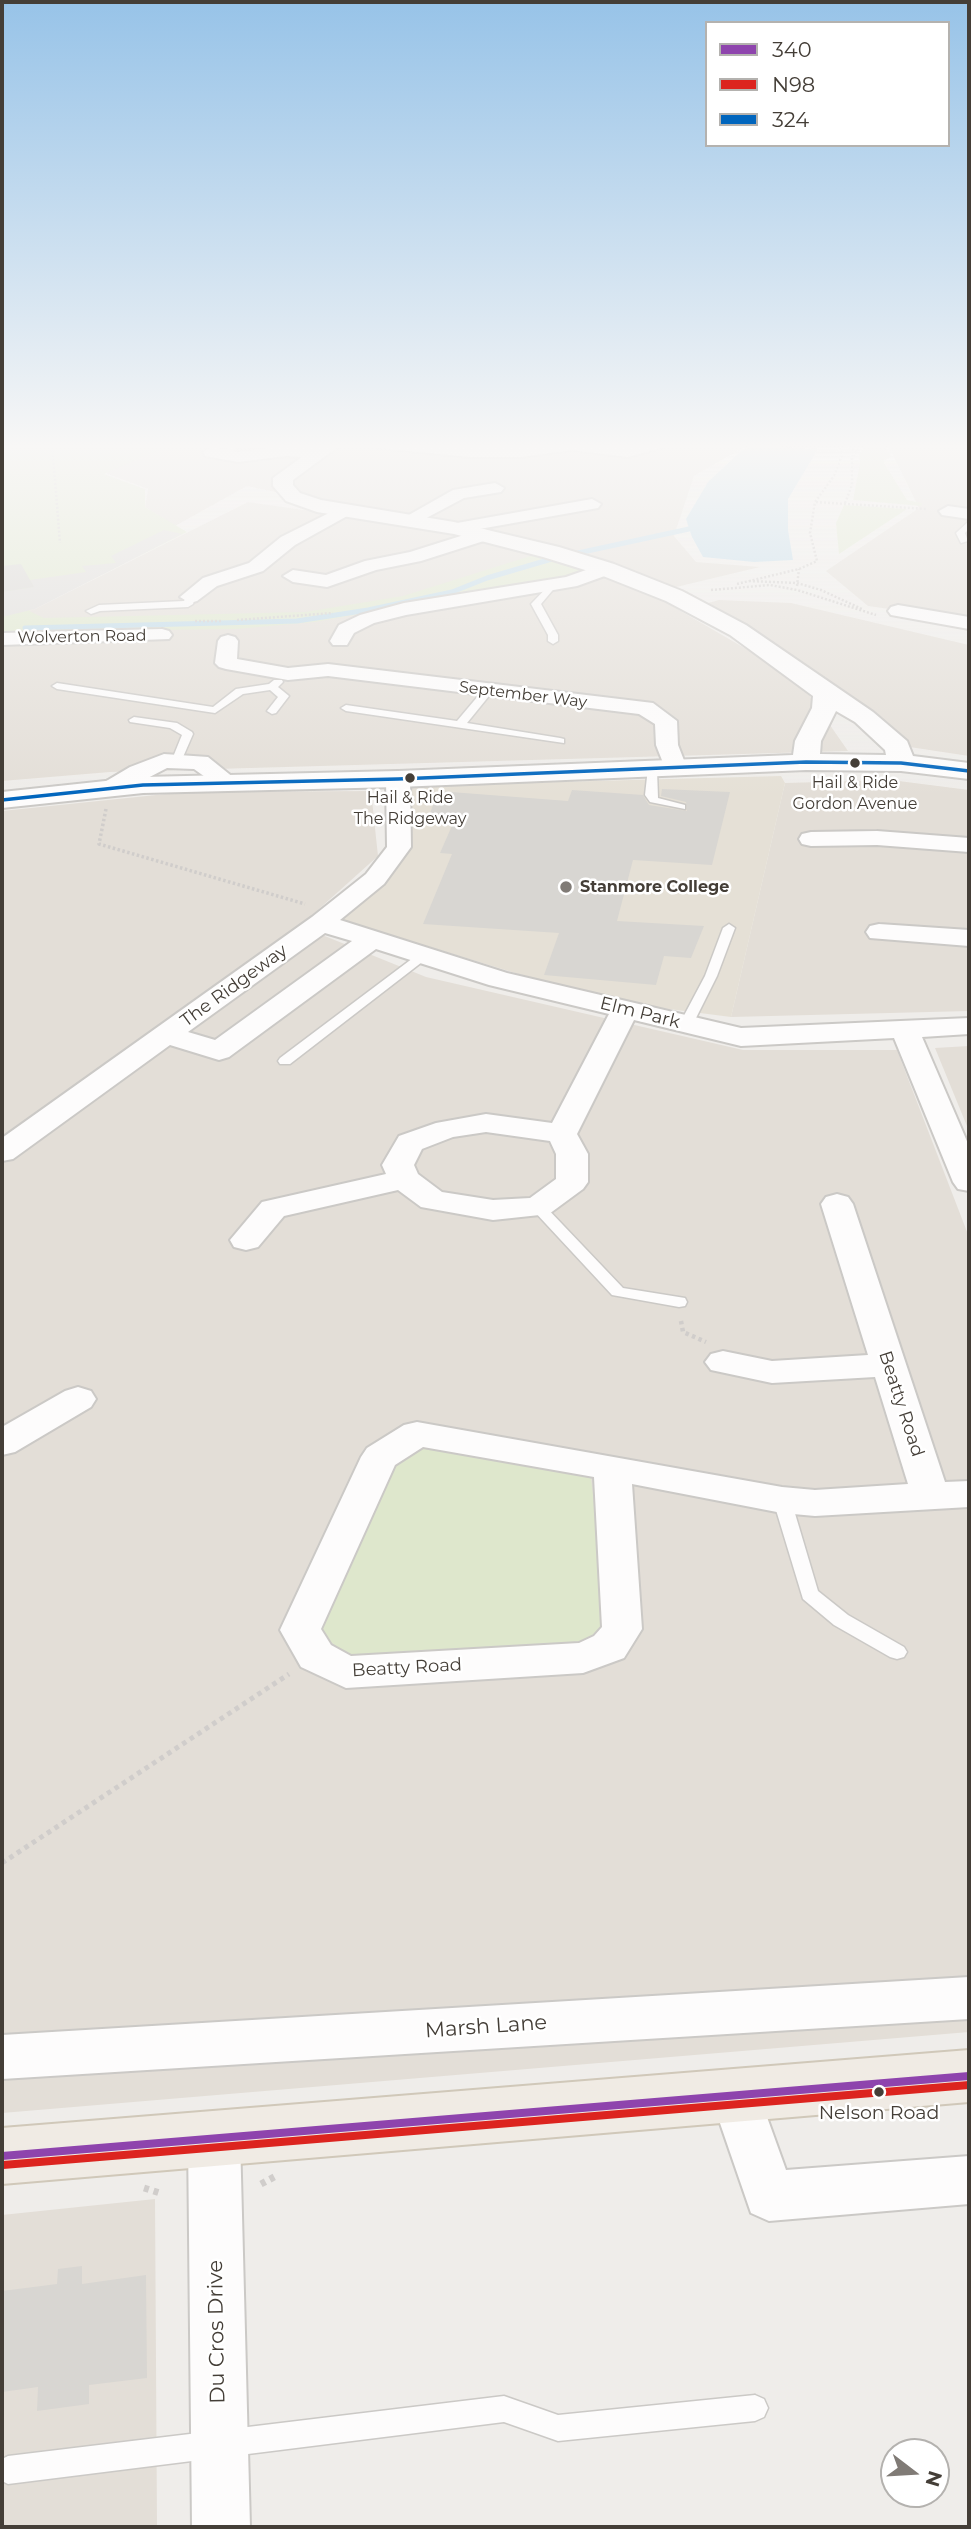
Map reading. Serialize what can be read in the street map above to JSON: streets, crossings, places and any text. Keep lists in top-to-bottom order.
{
  "streets": {
    "street": [
      "Wolverton Road",
      "September Way",
      "The Ridgeway",
      "Elm Park",
      "Beatty Road",
      "Marsh Lane",
      "Du Cros Drive"
    ]
  },
  "crossings": [
    ["The Ridgeway", "Elm Park"]
  ],
  "places": [
    "Hail & Ride Gordon Avenue",
    "Hail & Ride The Ridgeway",
    "Stanmore College",
    "Nelson Road"
  ],
  "lines": ["transit line 324", "transit line 340", "transit line N98"],
  "legend": ["340", "N98", "324"],
  "north": "right"
}
